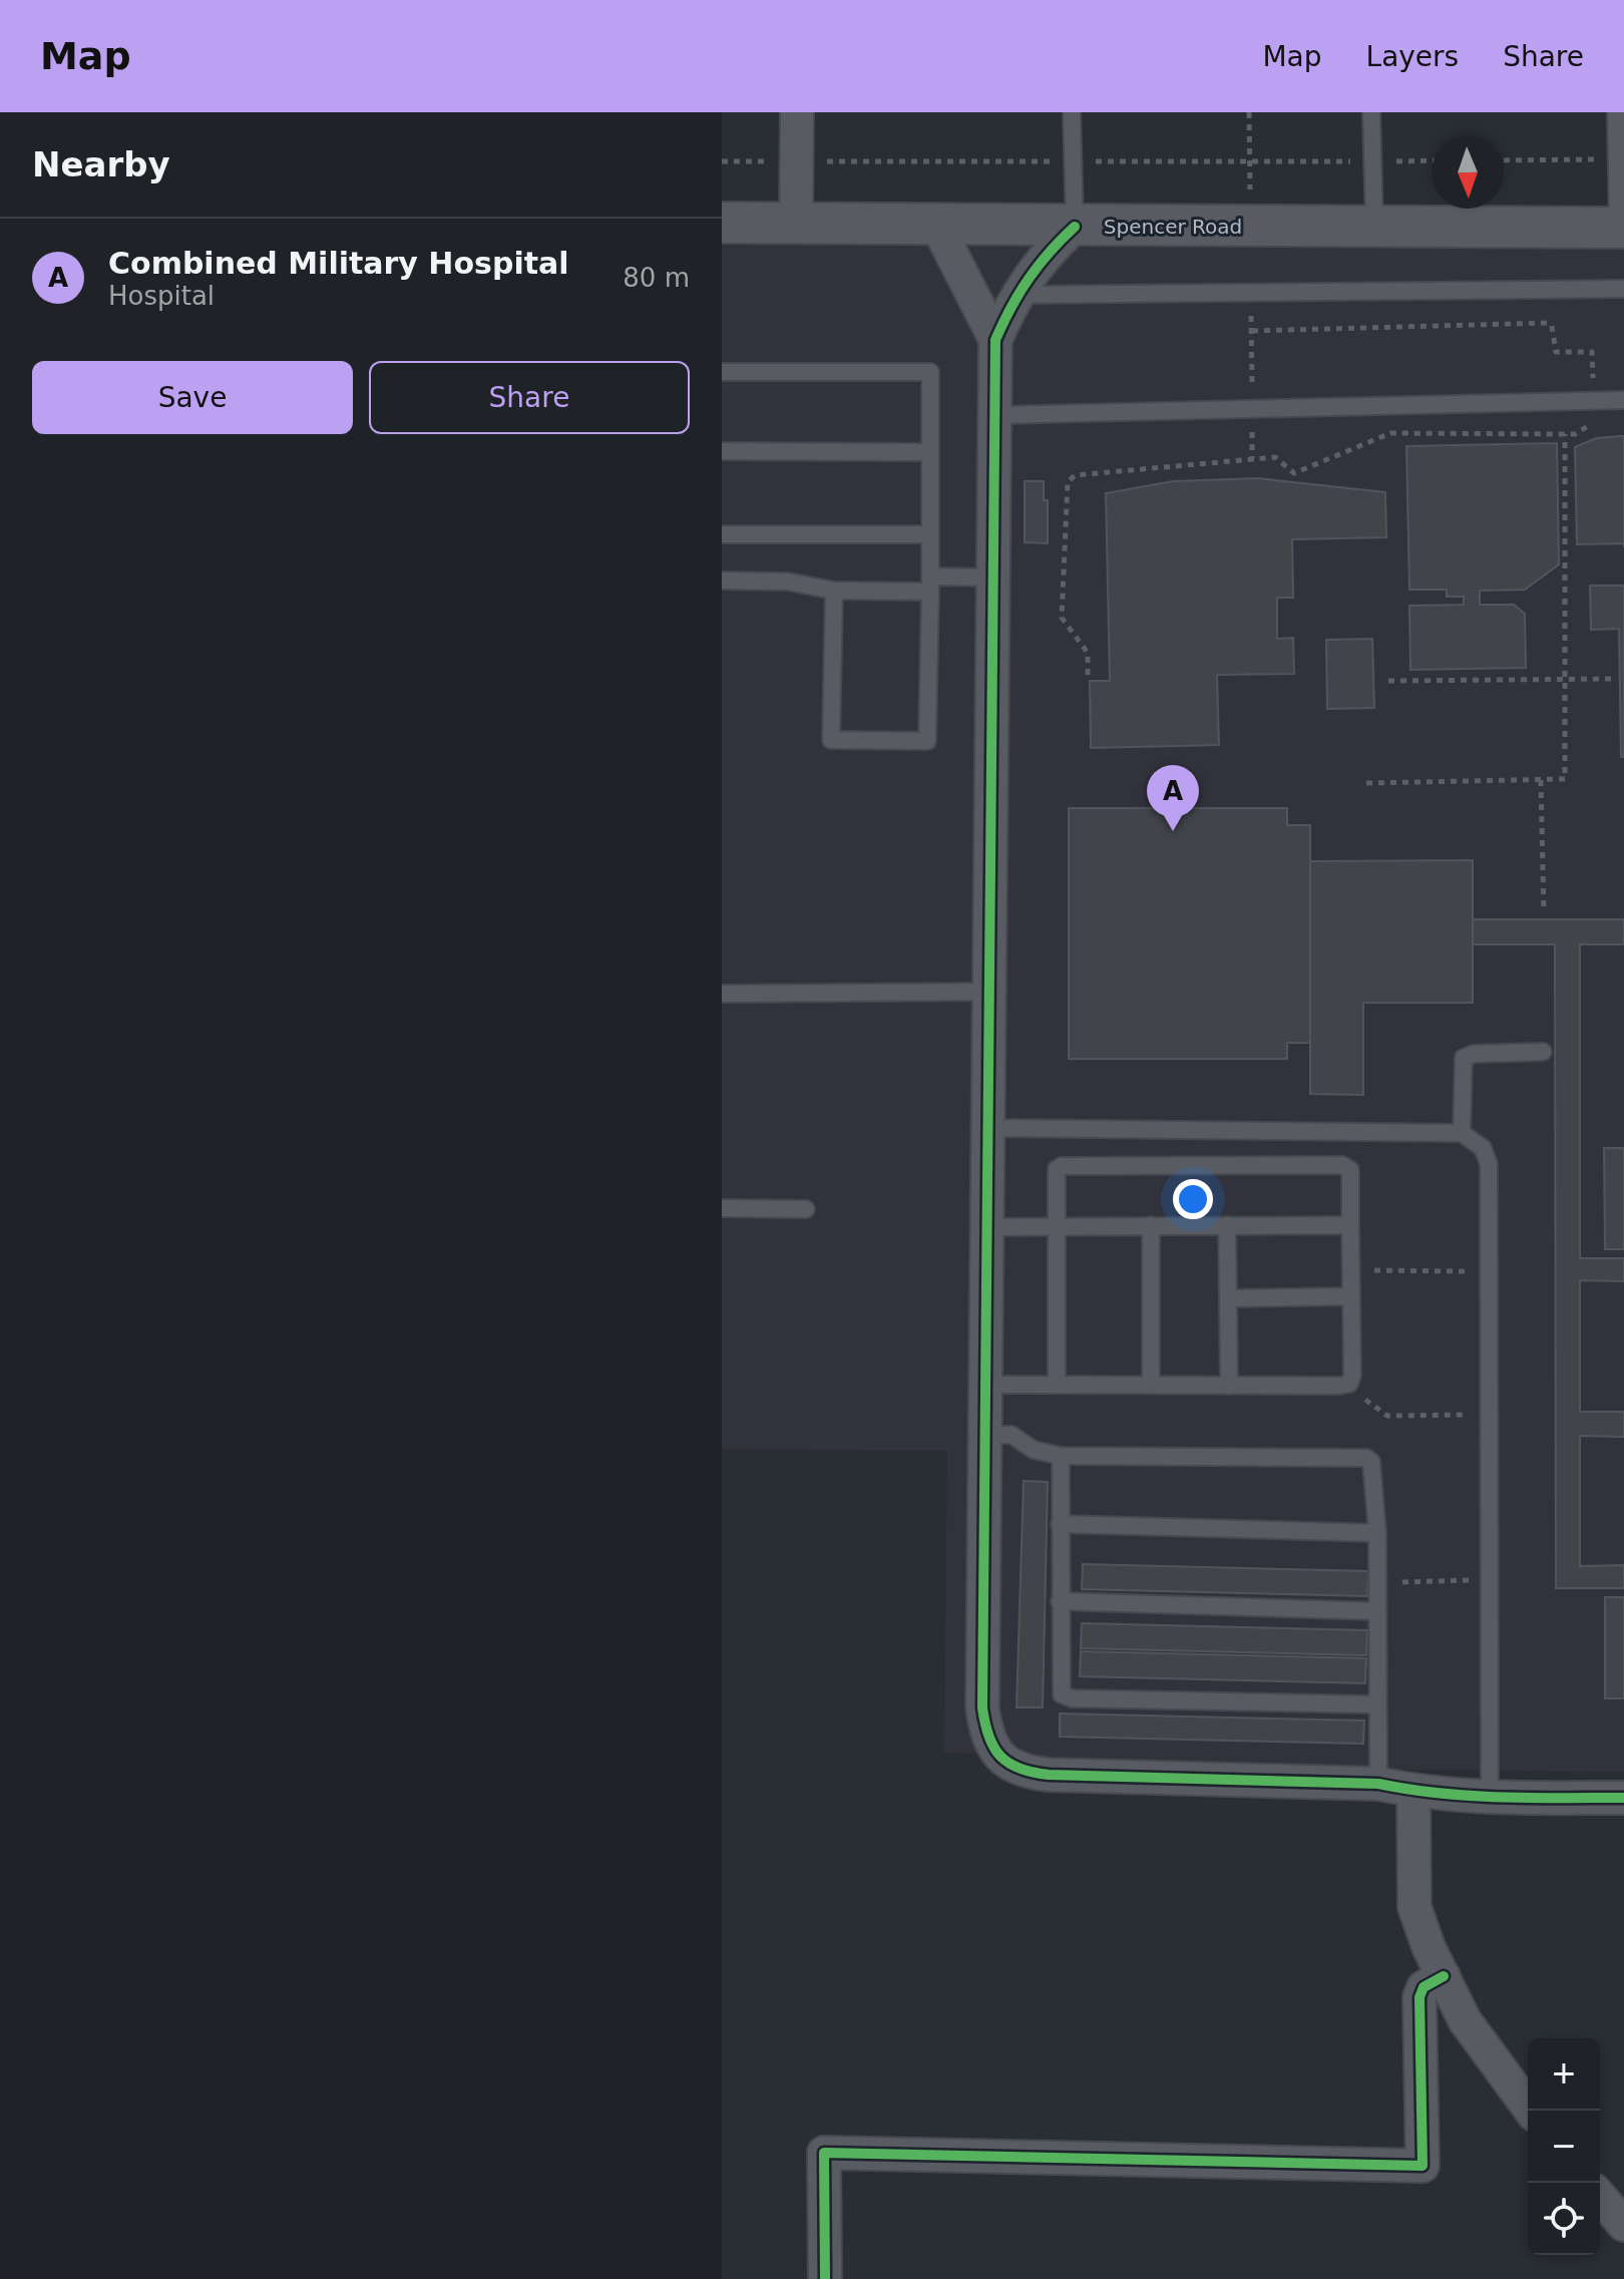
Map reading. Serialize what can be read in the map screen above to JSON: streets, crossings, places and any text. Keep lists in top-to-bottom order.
{
  "streets": {
    "street": ["Spencer Road"]
  },
  "north": "bottom",
  "page": {
    "header": "Map",
    "nav": ["Map", "Layers", "Share"],
    "heading": "Nearby",
    "list": [
      {
        "mark": "A",
        "name": "Combined Military Hospital",
        "note": "Hospital",
        "value": "80 m"
      }
    ],
    "buttons": ["Save", "Share"],
    "pins": "A",
    "map_buttons": ["+", "−"]
  }
}
